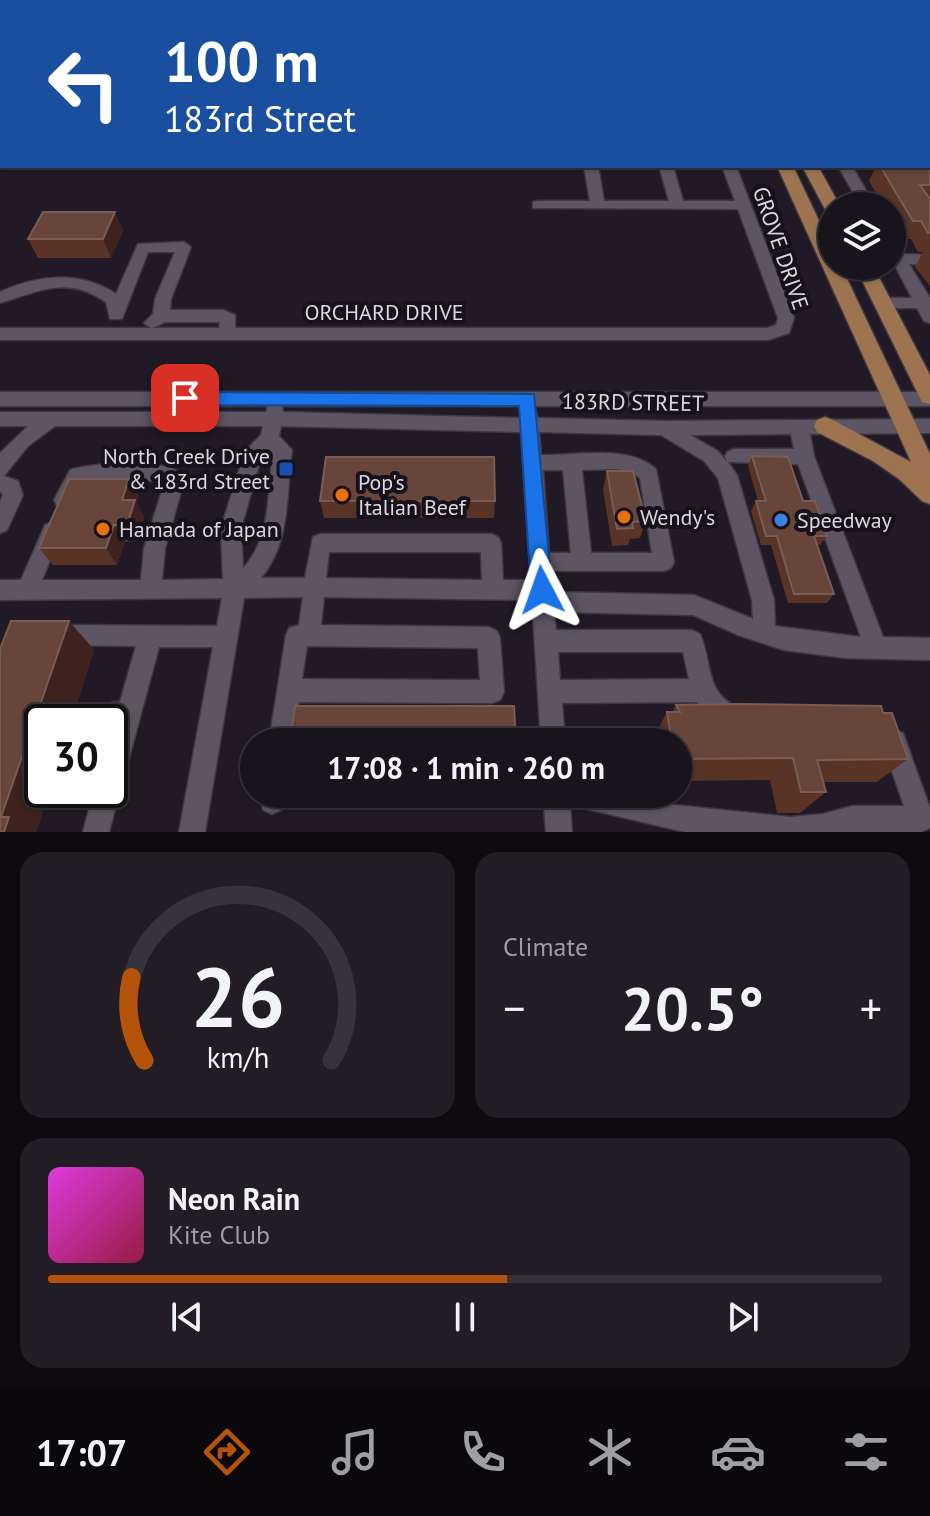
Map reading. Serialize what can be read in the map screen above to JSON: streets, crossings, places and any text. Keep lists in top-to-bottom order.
{
  "streets": {
    "street": ["GROVE DRIVE", "ORCHARD DRIVE", "183RD STREET"]
  },
  "crossings": [
    ["GROVE DRIVE", "ORCHARD DRIVE"]
  ],
  "places": {
    "transit": ["North Creek Drive & 183rd Street"],
    "other": [
      "Pop's Italian Beef",
      "Wendy's",
      "Speedway",
      "Hamada of Japan"
    ]
  },
  "page": {
    "turn": ["100 m", "183rd Street"],
    "limit": "30",
    "trip": "17:08 · 1 min · 260 m",
    "tile": "Climate",
    "heat": ["−", "20.5°", "+"],
    "song": ["Neon Rain", "Kite Club"],
    "tabs": "17:07",
    "gauge": ["26", "km/h"]
  }
}
